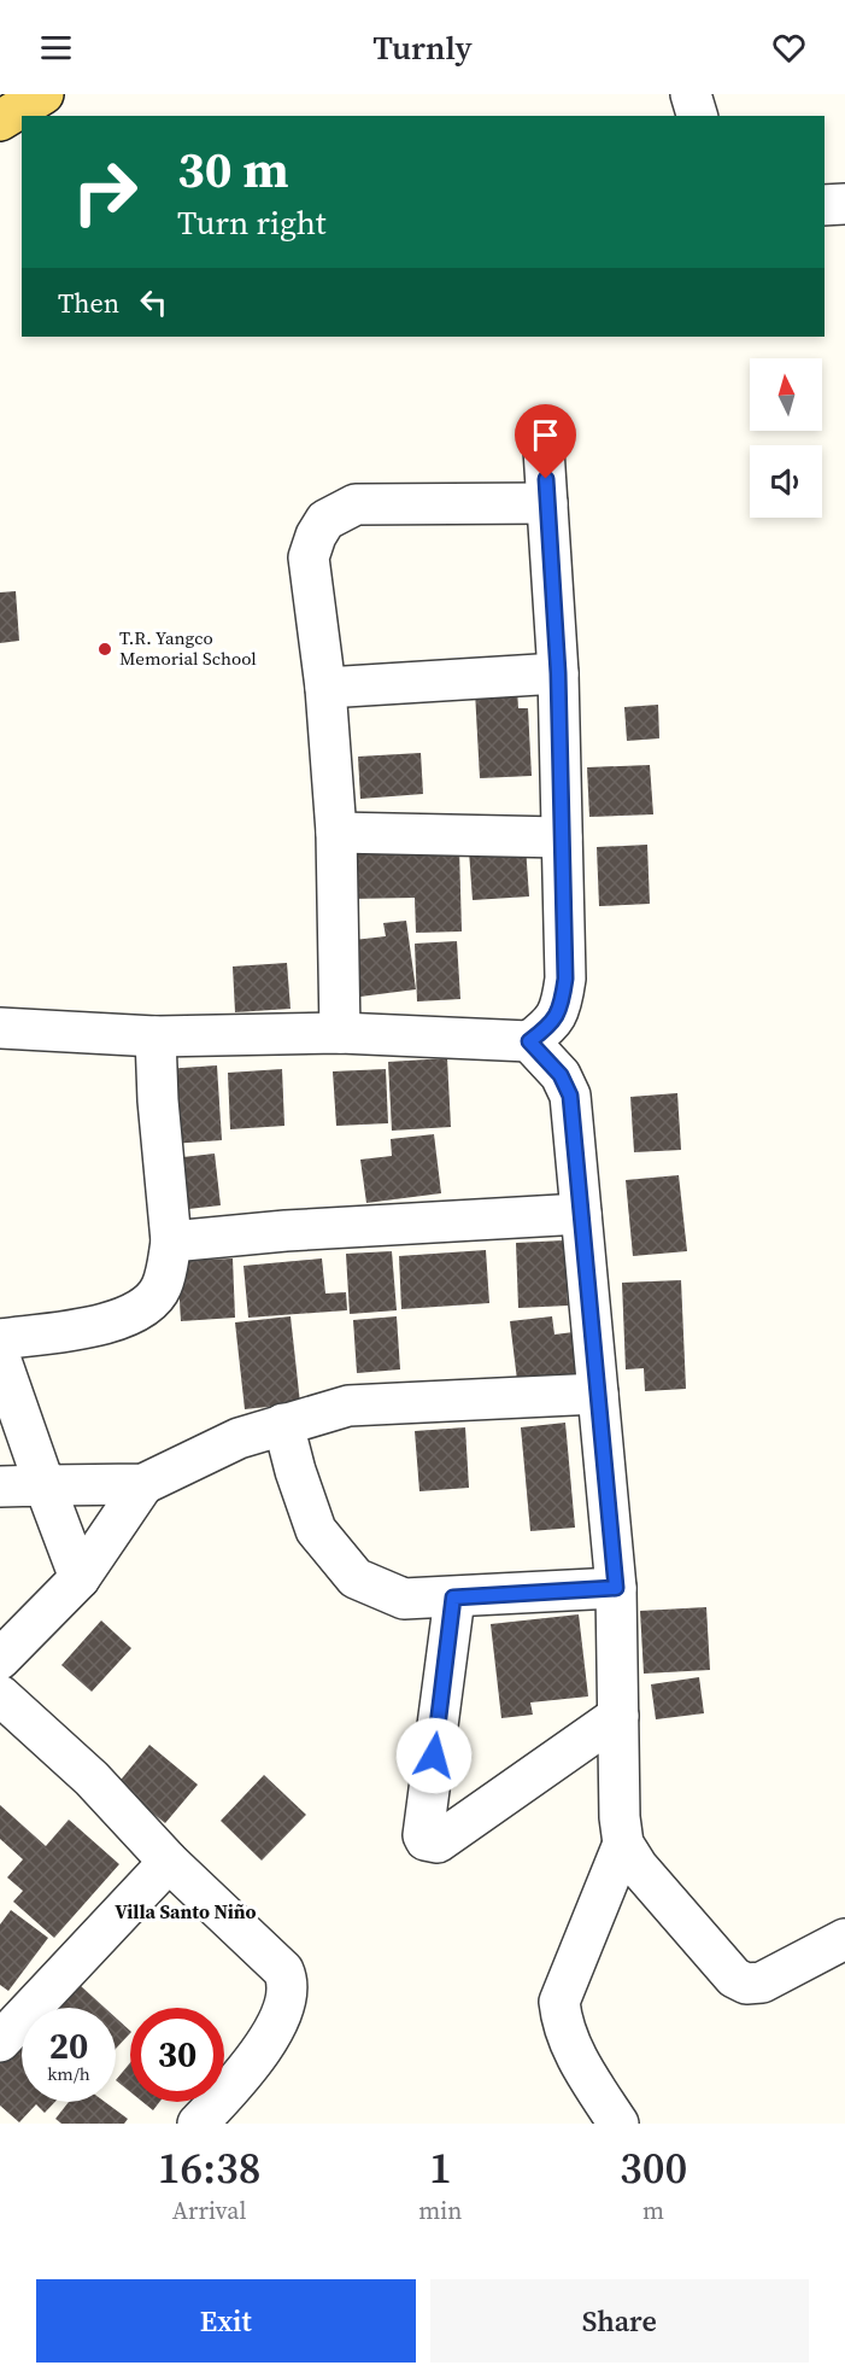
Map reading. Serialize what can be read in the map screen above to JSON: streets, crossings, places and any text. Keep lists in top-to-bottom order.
{
  "districts": ["Villa Santo Niño"],
  "places": ["T.R. Yangco Memorial School"],
  "north": "top",
  "page": {
    "header": "Turnly",
    "turn": ["30 m", "Turn right"],
    "then": "Then",
    "speed": "20 km/h",
    "limit": "30",
    "eta": [
      "16:38",
      "Arrival",
      "1",
      "min",
      "300",
      "m"
    ],
    "buttons": ["Exit", "Share"]
  }
}
